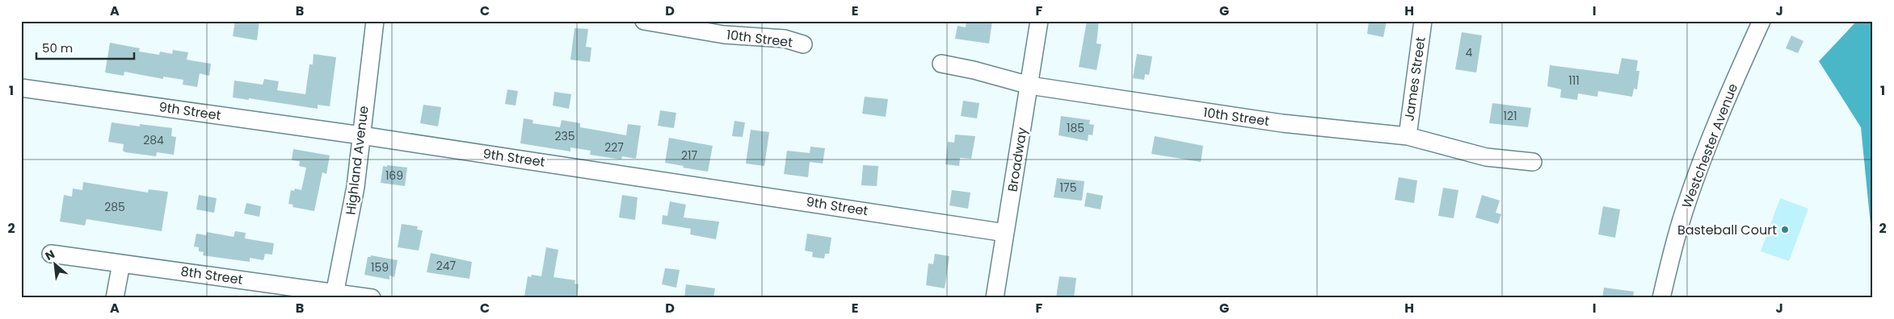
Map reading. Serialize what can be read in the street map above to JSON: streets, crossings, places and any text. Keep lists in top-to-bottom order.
{
  "streets": {
    "street": [
      "10th Street",
      "James Street",
      "9th Street",
      "Westchester Avenue",
      "Broadway",
      "Highland Avenue",
      "8th Street"
    ]
  },
  "crossings": [
    ["10th Street", "James Street"],
    ["10th Street", "Broadway"],
    ["9th Street", "Broadway"],
    ["9th Street", "Highland Avenue"],
    ["Highland Avenue", "8th Street"]
  ],
  "places": ["Basteball Court"],
  "house_numbers": [
    "4",
    "111",
    "121",
    "185",
    "235",
    "284",
    "227",
    "217",
    "169",
    "175",
    "285",
    "247",
    "159"
  ],
  "scale_bar": "50 m",
  "north": "top left",
  "grid": {
    "columns": [
      "A",
      "B",
      "C",
      "D",
      "E",
      "F",
      "G",
      "H",
      "I",
      "J"
    ],
    "rows": ["1", "2"]
  }
}
